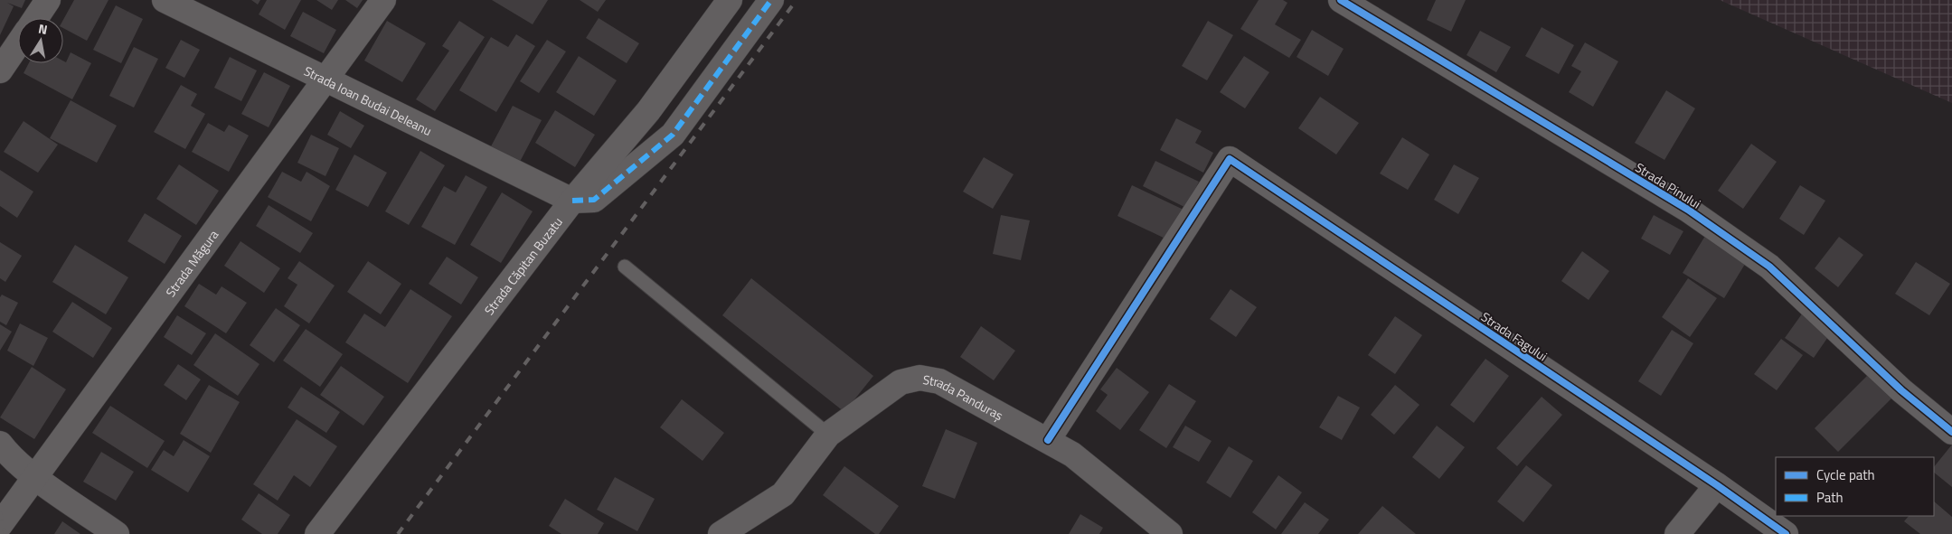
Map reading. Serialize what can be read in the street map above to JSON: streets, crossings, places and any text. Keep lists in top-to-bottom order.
{
  "streets": {
    "street": [
      "Strada Ioan Budai Deleanu",
      "Strada Pinului",
      "Strada Măgura",
      "Strada Căpitan Buzatu",
      "Strada Fagului",
      "Strada Panduraș"
    ]
  },
  "crossings": [
    ["Strada Ioan Budai Deleanu", "Strada Măgura"],
    ["Strada Ioan Budai Deleanu", "Strada Căpitan Buzatu"],
    ["Strada Fagului", "Strada Panduraș"]
  ],
  "legend": ["Cycle path", "Path"],
  "north": "top"
}
